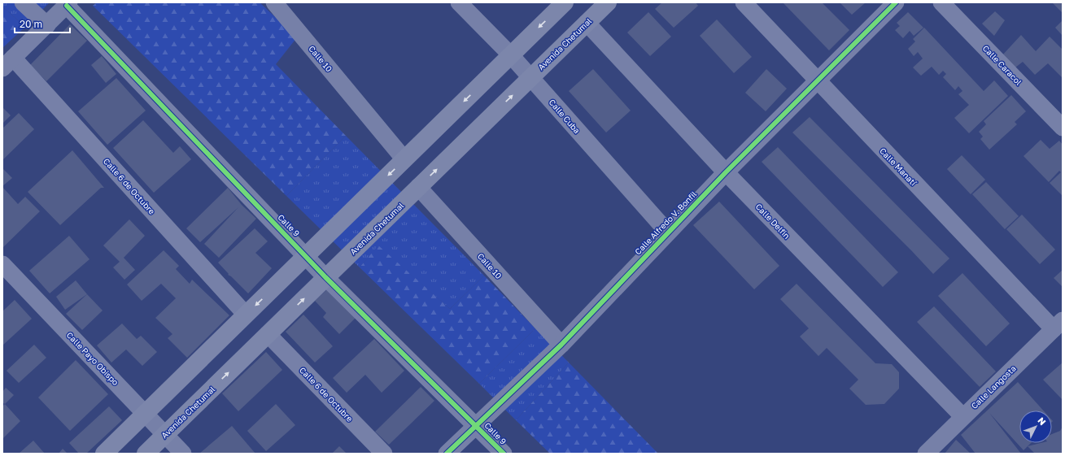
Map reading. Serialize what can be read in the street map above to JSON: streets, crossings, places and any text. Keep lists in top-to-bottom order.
{
  "streets": {
    "main road": ["Avenida Chetumal"],
    "street": [
      "Calle 10",
      "Calle Caracol",
      "Calle Cuba",
      "Calle Manatí",
      "Calle 6 de Octubre",
      "Calle Delfin",
      "Calle Alfredo V. Bonfil",
      "Calle 9",
      "Calle Payo Obispo",
      "Calle Langosta"
    ]
  },
  "crossings": [
    ["Avenida Chetumal", "Calle 10"],
    ["Avenida Chetumal", "Calle Cuba"],
    ["Avenida Chetumal", "Calle 6 de Octubre"],
    ["Avenida Chetumal", "Calle Delfin"],
    ["Avenida Chetumal", "Calle 9"],
    ["Avenida Chetumal", "Calle Payo Obispo"],
    ["Calle 10", "Calle Alfredo V. Bonfil"],
    ["Calle Cuba", "Calle Alfredo V. Bonfil"],
    ["Calle Manatí", "Calle Alfredo V. Bonfil"],
    ["Calle Manatí", "Calle Langosta"],
    ["Calle Delfin", "Calle Alfredo V. Bonfil"],
    ["Calle Delfin", "Calle Langosta"],
    ["Calle Alfredo V. Bonfil", "Calle 9"]
  ],
  "scale_bar": "20 m",
  "north": "top right"
}
